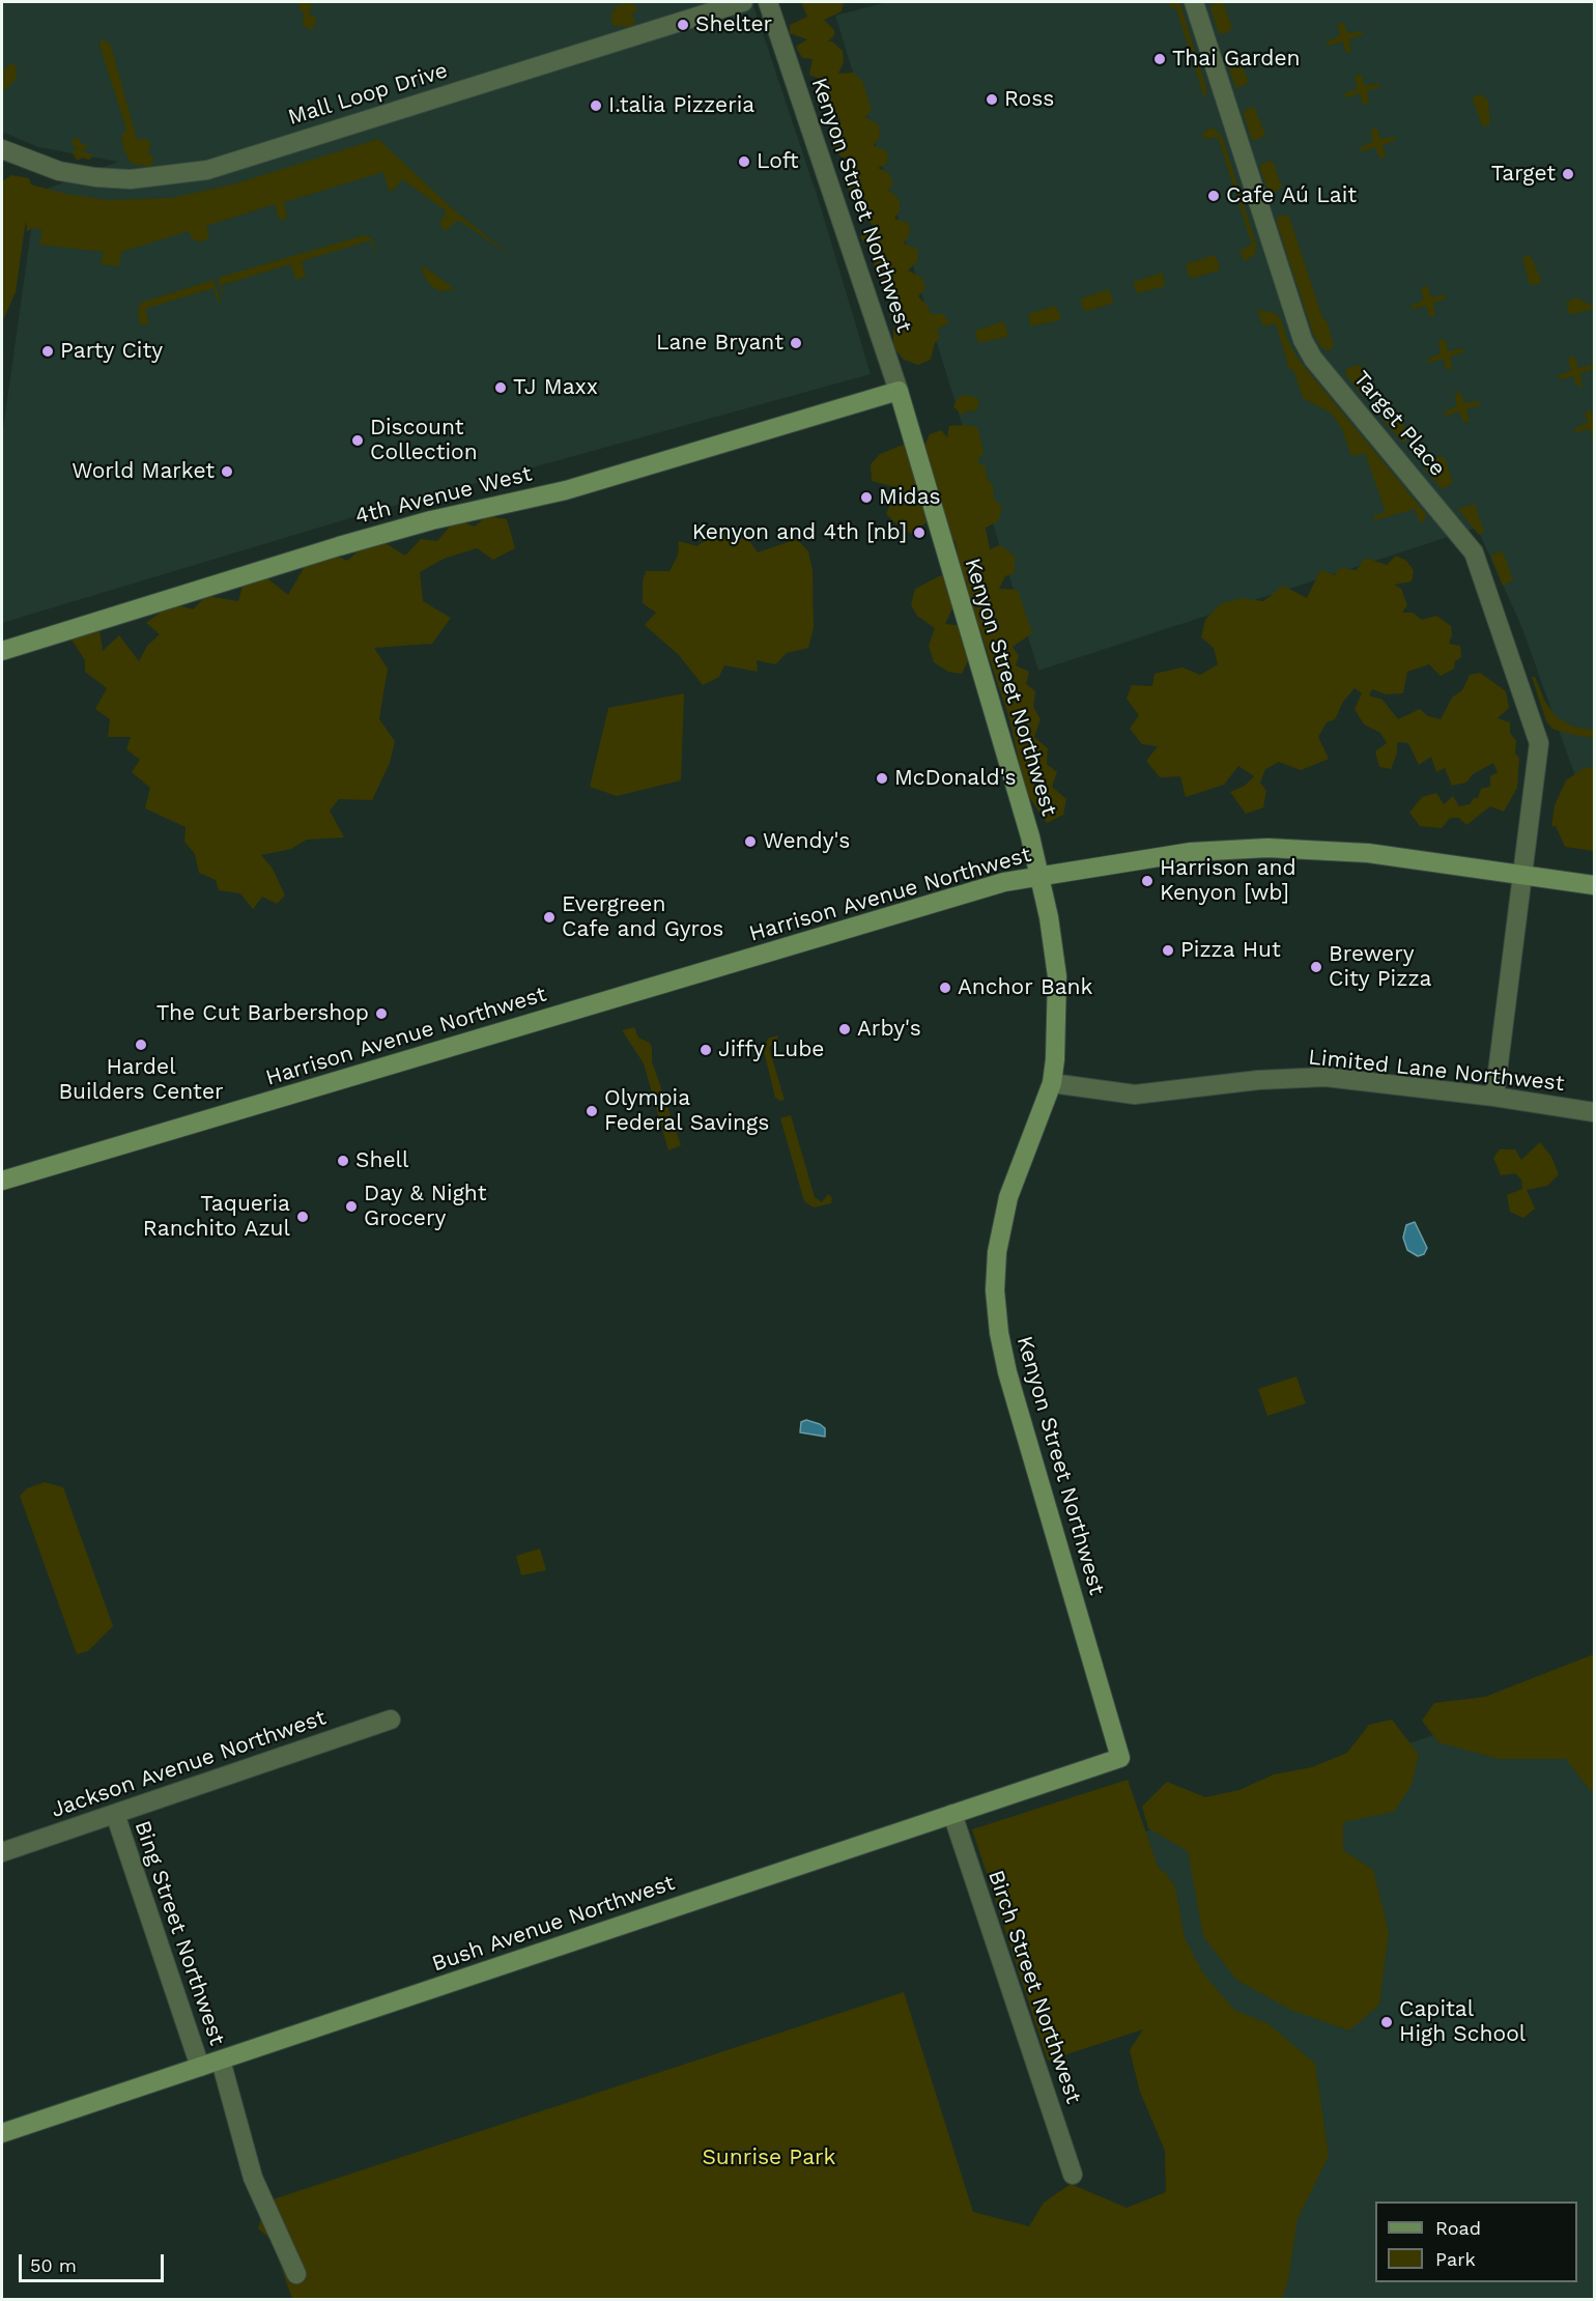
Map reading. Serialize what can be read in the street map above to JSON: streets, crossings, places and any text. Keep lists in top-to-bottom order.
{
  "streets": {
    "street": [
      "Mall Loop Drive",
      "Kenyon Street Northwest",
      "Target Place",
      "4th Avenue West",
      "Harrison Avenue Northwest",
      "Limited Lane Northwest",
      "Jackson Avenue Northwest",
      "Bush Avenue Northwest",
      "Bing Street Northwest",
      "Birch Street Northwest"
    ]
  },
  "crossings": [
    ["Kenyon Street Northwest", "4th Avenue West"],
    ["Kenyon Street Northwest", "Harrison Avenue Northwest"],
    ["Kenyon Street Northwest", "Limited Lane Northwest"],
    ["Kenyon Street Northwest", "Bush Avenue Northwest"],
    ["Target Place", "Harrison Avenue Northwest"],
    ["Target Place", "Limited Lane Northwest"],
    ["Jackson Avenue Northwest", "Bing Street Northwest"],
    ["Bush Avenue Northwest", "Bing Street Northwest"],
    ["Bush Avenue Northwest", "Birch Street Northwest"]
  ],
  "parks": ["Sunrise Park"],
  "places": [
    "Shelter",
    "Thai Garden",
    "Ross",
    "I.talia Pizzeria",
    "Loft",
    "Target",
    "Cafe Aú Lait",
    "Lane Bryant",
    "Party City",
    "TJ Maxx",
    "Discount Collection",
    "World Market",
    "Midas",
    "Kenyon and 4th [nb]",
    "McDonald's",
    "Wendy's",
    "Harrison and Kenyon [wb]",
    "Evergreen Cafe and Gyros",
    "Pizza Hut",
    "Brewery City Pizza",
    "Anchor Bank",
    "The Cut Barbershop",
    "Arby's",
    "Hardel Builders Center",
    "Jiffy Lube",
    "Olympia Federal Savings",
    "Shell",
    "Day & Night Grocery",
    "Taqueria Ranchito Azul",
    "Capital High School"
  ],
  "legend": ["Road", "Park"],
  "scale_bar": "50 m"
}
